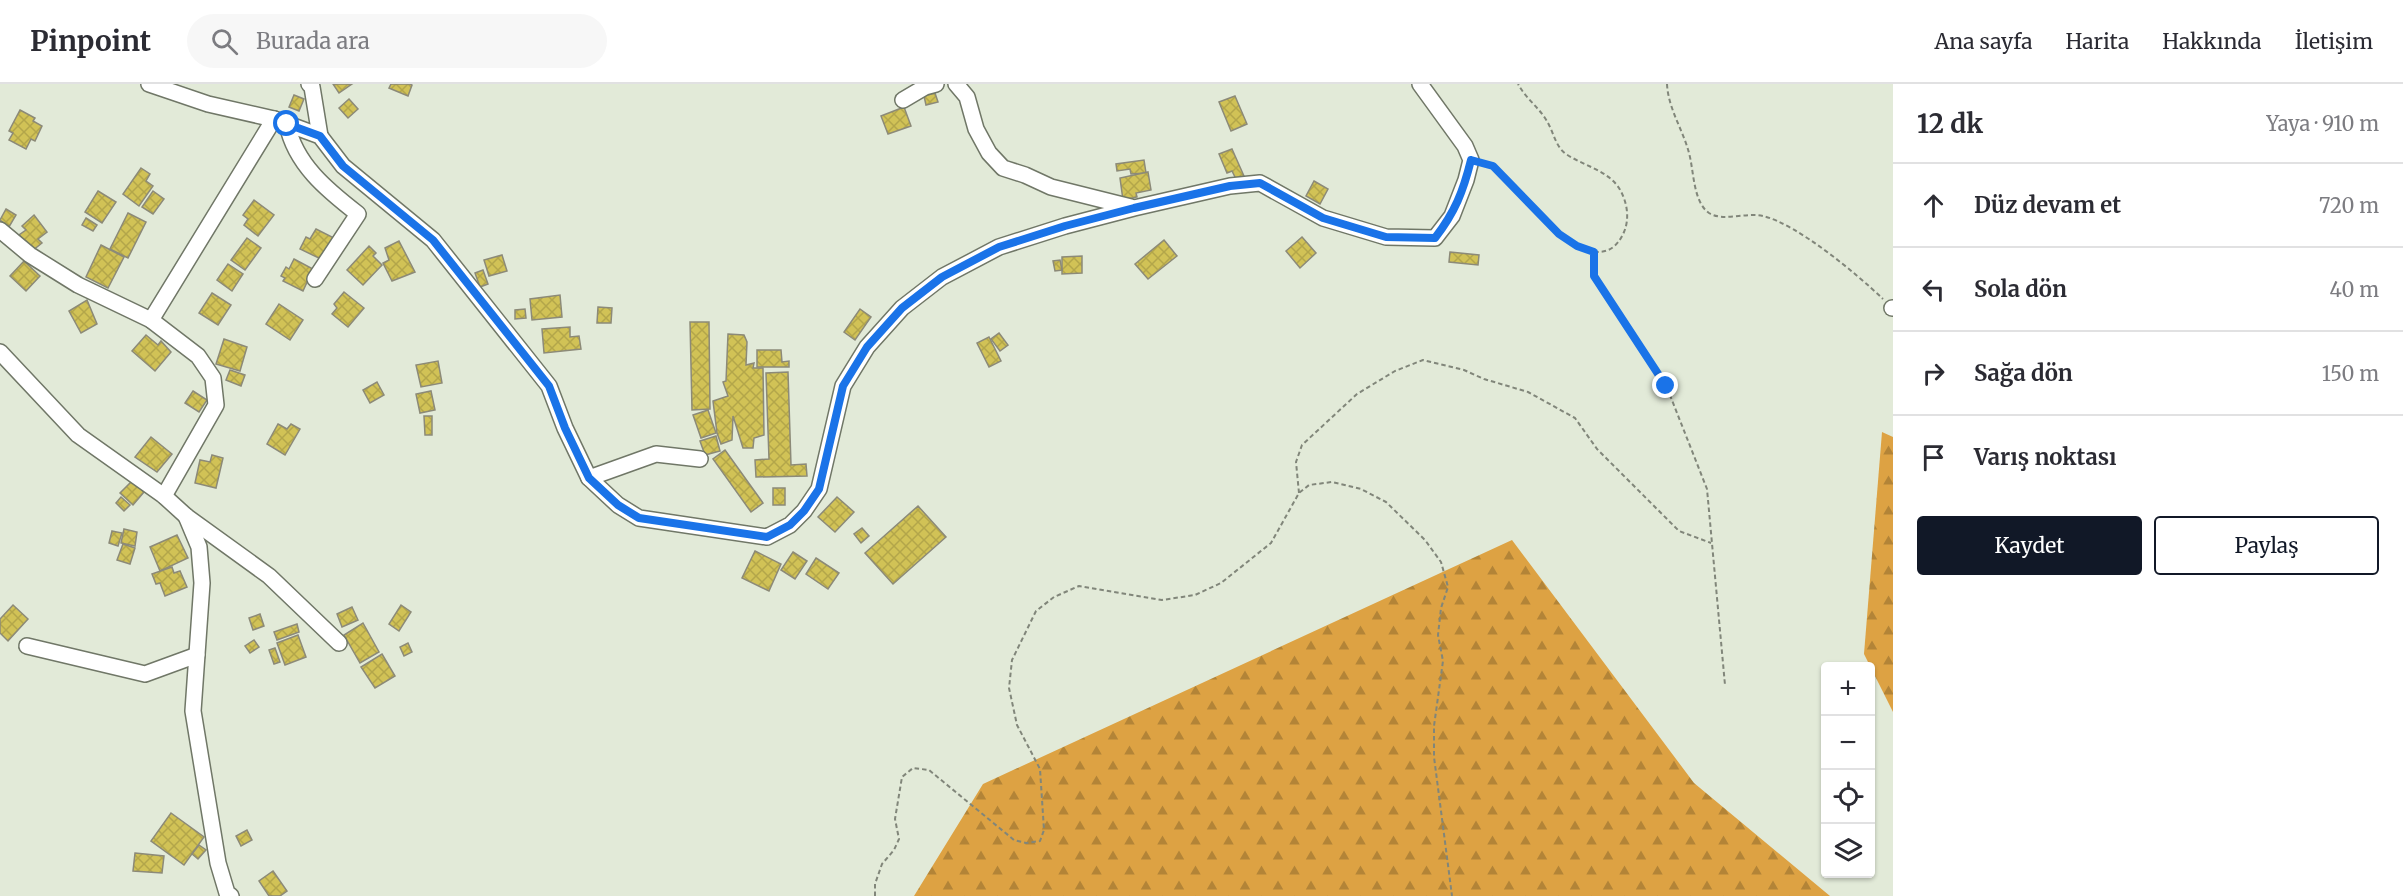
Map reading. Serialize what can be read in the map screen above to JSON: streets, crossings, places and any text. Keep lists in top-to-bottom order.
{
  "page": {
    "header": "Pinpoint",
    "search": "Burada ara",
    "nav": [
      "Ana sayfa",
      "Harita",
      "Hakkında",
      "İletişim"
    ],
    "heading": ["12 dk", "Yaya · 910 m"],
    "list": [
      ["Düz devam et", "720 m"],
      ["Sola dön", "40 m"],
      ["Sağa dön", "150 m"],
      "Varış noktası"
    ],
    "buttons": ["Kaydet", "Paylaş"],
    "map_buttons": ["+", "−"]
  }
}
